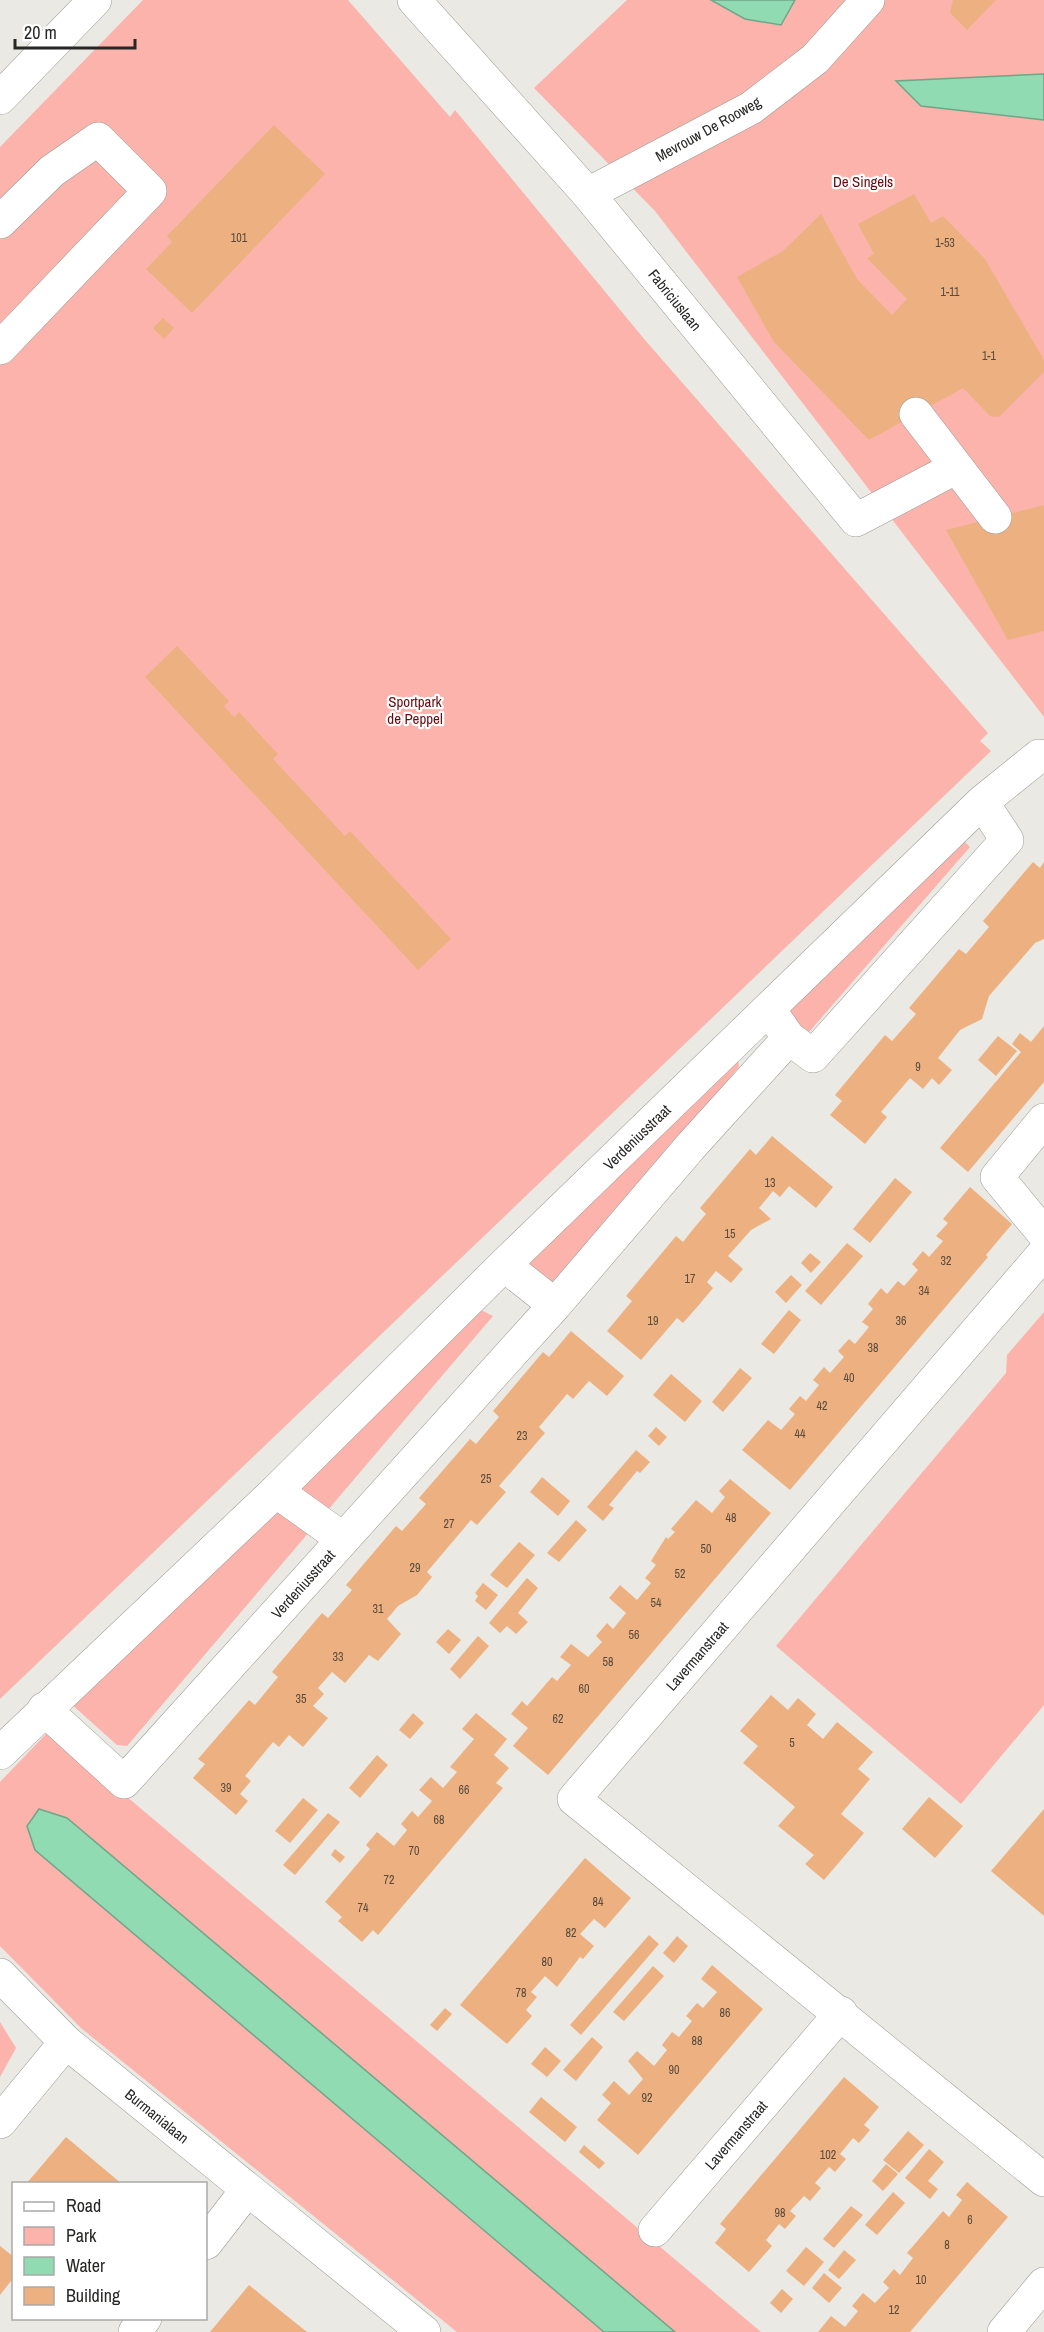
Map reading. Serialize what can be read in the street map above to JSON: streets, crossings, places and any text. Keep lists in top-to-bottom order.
{
  "streets": {
    "street": [
      "Mevrouw De Rooweg",
      "Fabriciuslaan",
      "Verdeniusstraat",
      "Lavermanstraat",
      "Burmanialaan"
    ]
  },
  "crossings": [
    ["Mevrouw De Rooweg", "Fabriciuslaan"]
  ],
  "parks": ["De Singels", "Sportpark de Peppel"],
  "house_numbers": [
    "101",
    "1-53",
    "1-11",
    "1-1",
    "9",
    "13",
    "15",
    "32",
    "17",
    "34",
    "19",
    "36",
    "38",
    "40",
    "42",
    "44",
    "23",
    "25",
    "48",
    "27",
    "50",
    "29",
    "52",
    "54",
    "31",
    "56",
    "33",
    "58",
    "60",
    "35",
    "62",
    "5",
    "39",
    "66",
    "68",
    "70",
    "72",
    "84",
    "74",
    "82",
    "80",
    "78",
    "86",
    "88",
    "90",
    "92",
    "102",
    "98",
    "6",
    "8",
    "10",
    "12"
  ],
  "legend": [
    "Road",
    "Park",
    "Water",
    "Building"
  ],
  "scale_bar": "20 m"
}
